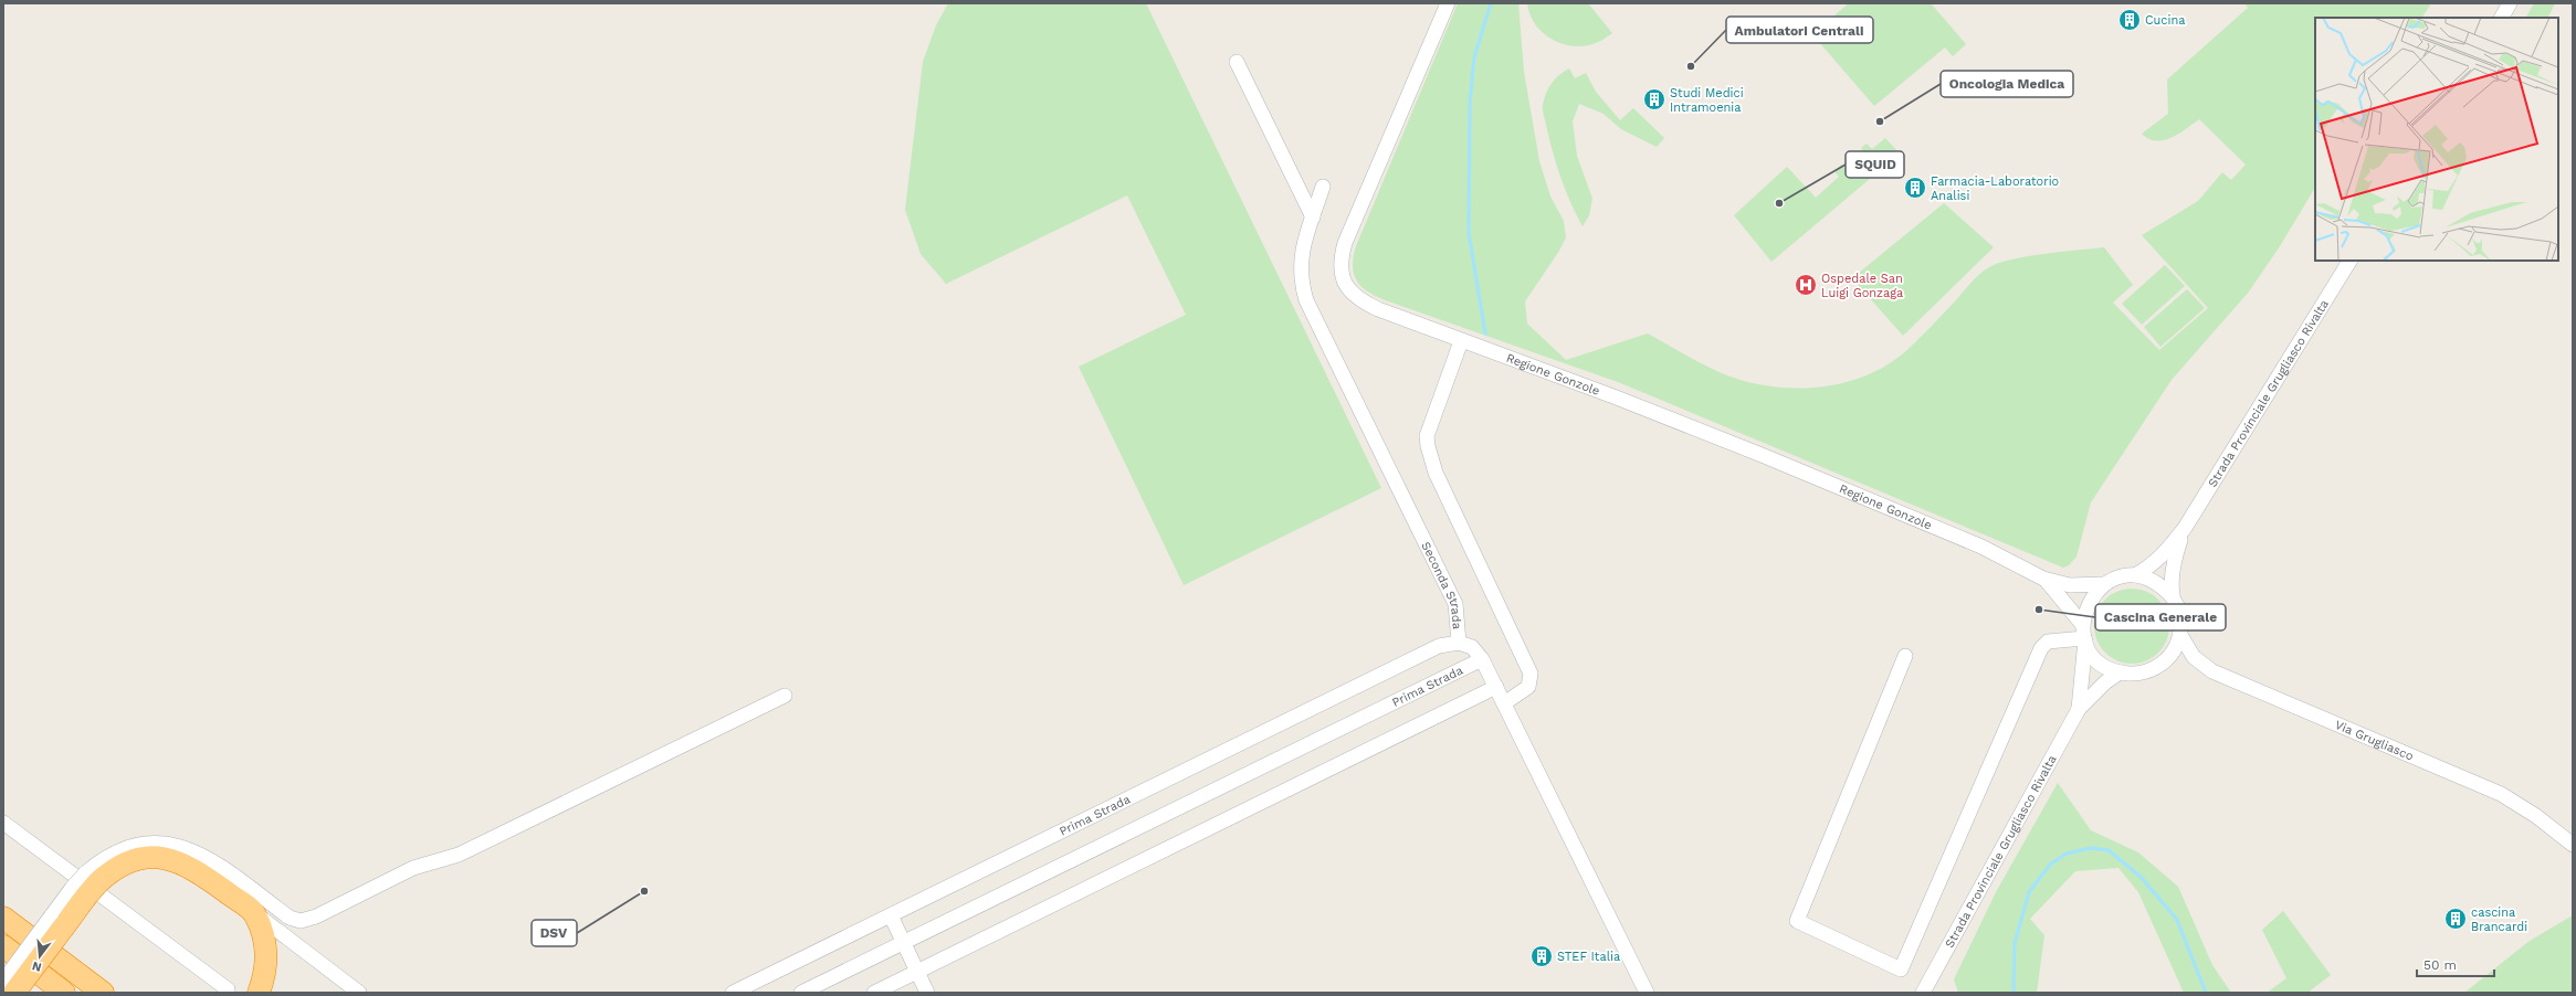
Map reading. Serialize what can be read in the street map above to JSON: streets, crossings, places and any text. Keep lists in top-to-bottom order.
{
  "streets": {
    "street": [
      "Regione Gonzole",
      "Strada Provinciale Grugliasco Rivalta",
      "Seconda Strada",
      "Prima Strada",
      "Via Grugliasco"
    ]
  },
  "crossings": [
    ["Regione Gonzole", "Via Grugliasco"],
    ["Seconda Strada", "Prima Strada"]
  ],
  "places": {
    "building": [
      "Cucina",
      "Studi Medici Intramoenia",
      "Farmacia-Laboratorio Analisi",
      "cascina Brancardi",
      "STEF Italia"
    ],
    "other": [
      "Ambulatori Centrali",
      "Oncologia Medica",
      "SQUID",
      "Cascina Generale",
      "DSV"
    ],
    "hospital": ["Ospedale San Luigi Gonzaga"]
  },
  "scale_bar": "50 m",
  "north": "bottom"
}
